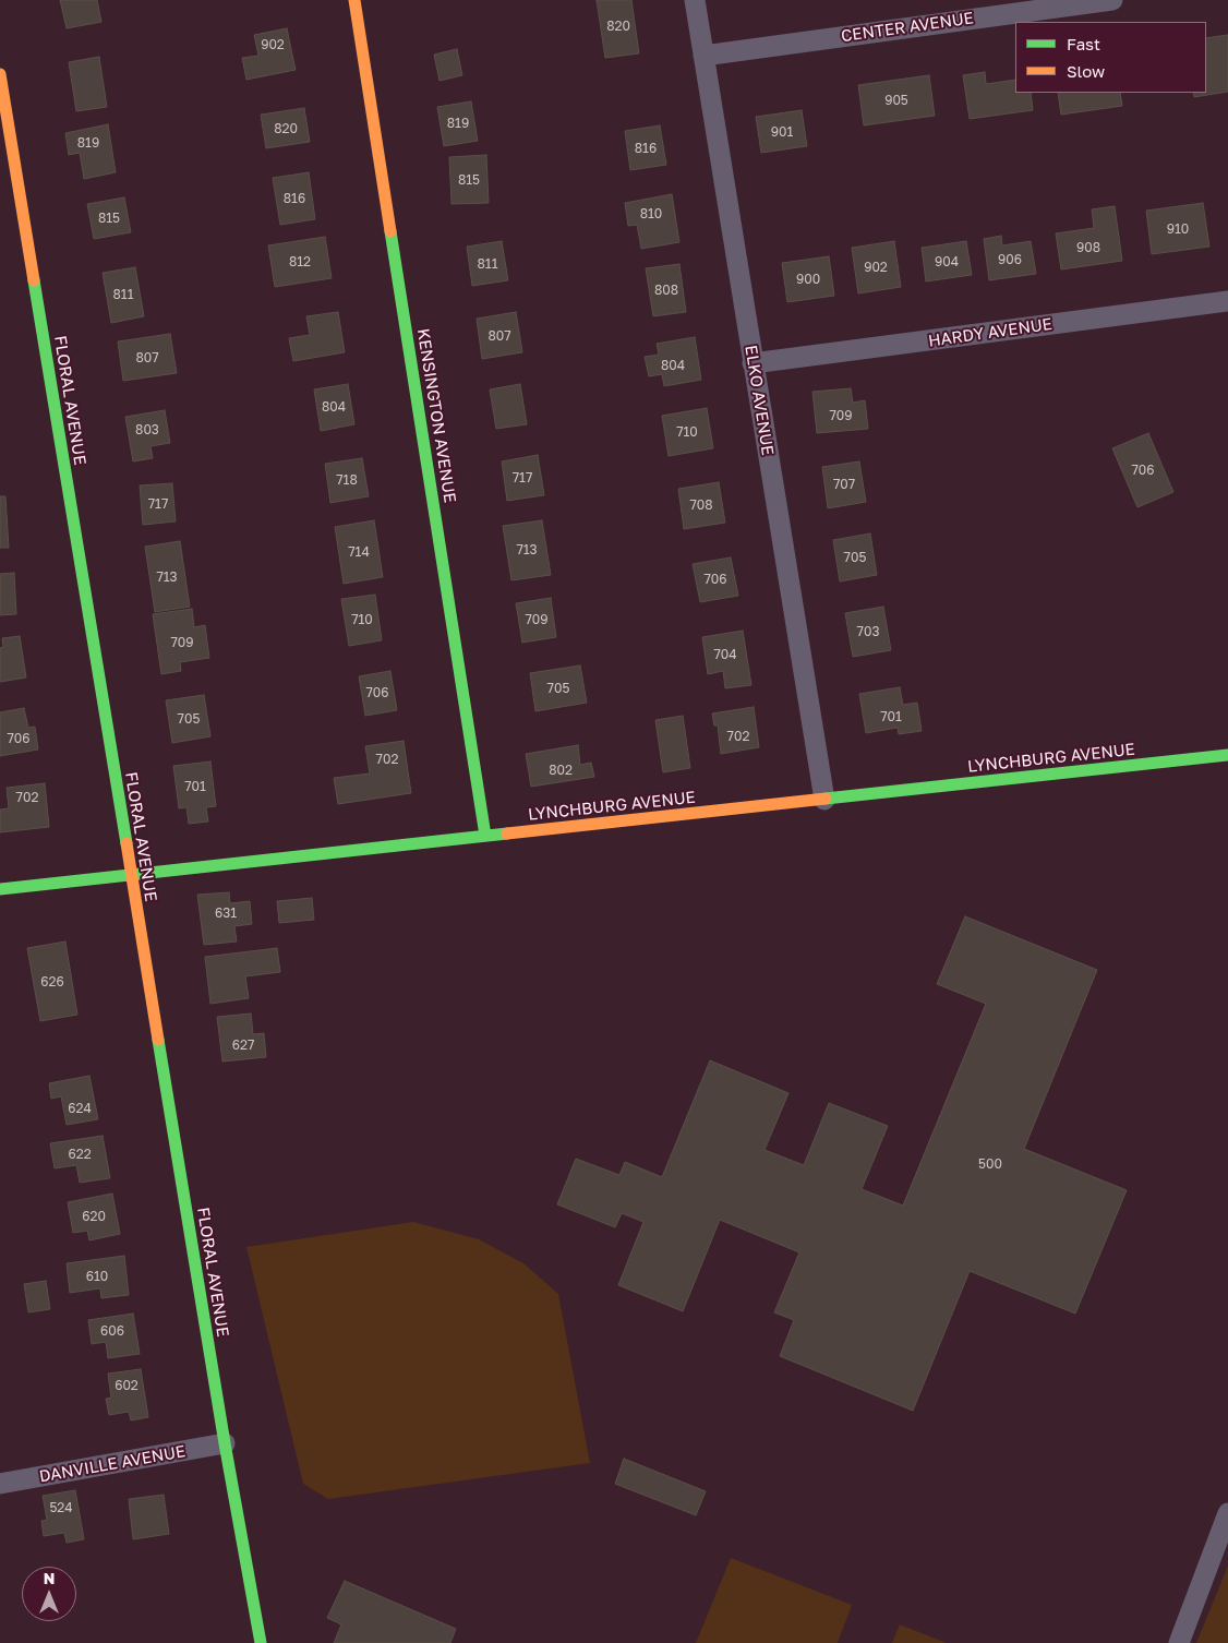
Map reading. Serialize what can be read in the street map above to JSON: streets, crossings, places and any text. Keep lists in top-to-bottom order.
{
  "streets": {
    "street": [
      "CENTER AVENUE",
      "HARDY AVENUE",
      "FLORAL AVENUE",
      "ELKO AVENUE",
      "KENSINGTON AVENUE",
      "LYNCHBURG AVENUE",
      "DANVILLE AVENUE"
    ]
  },
  "crossings": [
    ["CENTER AVENUE", "ELKO AVENUE"],
    ["HARDY AVENUE", "ELKO AVENUE"],
    ["FLORAL AVENUE", "LYNCHBURG AVENUE"],
    ["FLORAL AVENUE", "DANVILLE AVENUE"],
    ["ELKO AVENUE", "LYNCHBURG AVENUE"],
    ["KENSINGTON AVENUE", "LYNCHBURG AVENUE"]
  ],
  "house_numbers": [
    "820",
    "902",
    "905",
    "819",
    "820",
    "901",
    "819",
    "816",
    "815",
    "816",
    "810",
    "815",
    "910",
    "908",
    "906",
    "812",
    "904",
    "811",
    "902",
    "900",
    "808",
    "811",
    "807",
    "807",
    "804",
    "804",
    "709",
    "803",
    "710",
    "706",
    "717",
    "718",
    "707",
    "717",
    "708",
    "713",
    "714",
    "705",
    "713",
    "706",
    "710",
    "709",
    "703",
    "709",
    "704",
    "705",
    "706",
    "701",
    "705",
    "702",
    "706",
    "702",
    "802",
    "701",
    "702",
    "631",
    "626",
    "627",
    "624",
    "622",
    "500",
    "620",
    "610",
    "606",
    "602",
    "524"
  ],
  "legend": ["Fast", "Slow"],
  "north": "top"
}
